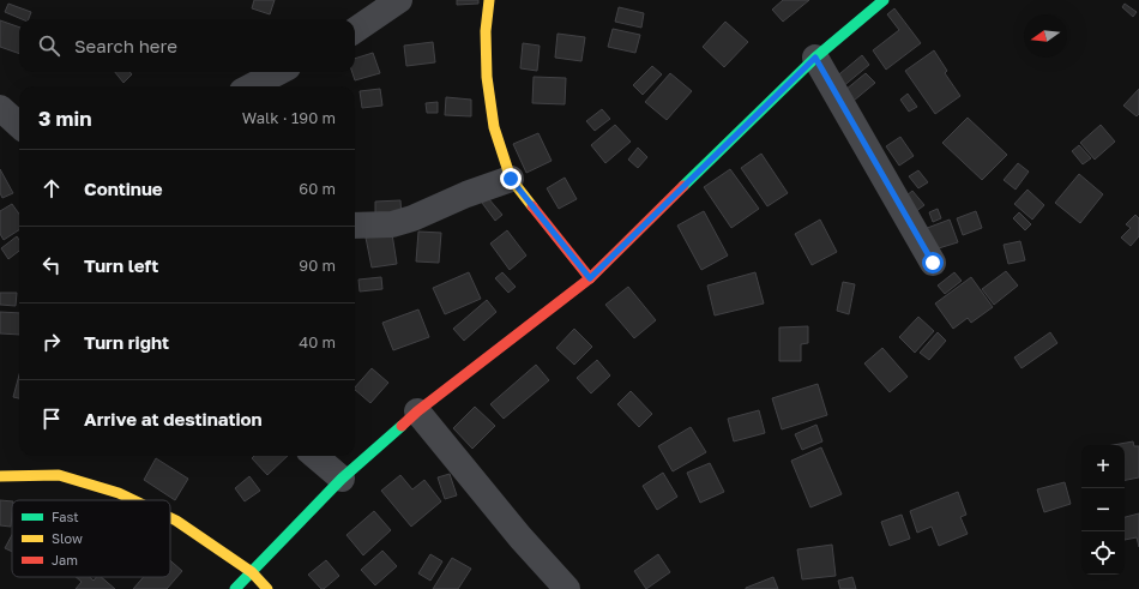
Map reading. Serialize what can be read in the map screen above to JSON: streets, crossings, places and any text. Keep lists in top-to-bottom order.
{
  "legend": ["Fast", "Slow", "Jam"],
  "north": "left",
  "page": {
    "search": "Search here",
    "heading": ["3 min", "Walk · 190 m"],
    "list": [
      ["Continue", "60 m"],
      ["Turn left", "90 m"],
      ["Turn right", "40 m"],
      "Arrive at destination"
    ],
    "map_buttons": ["+", "−"]
  }
}
